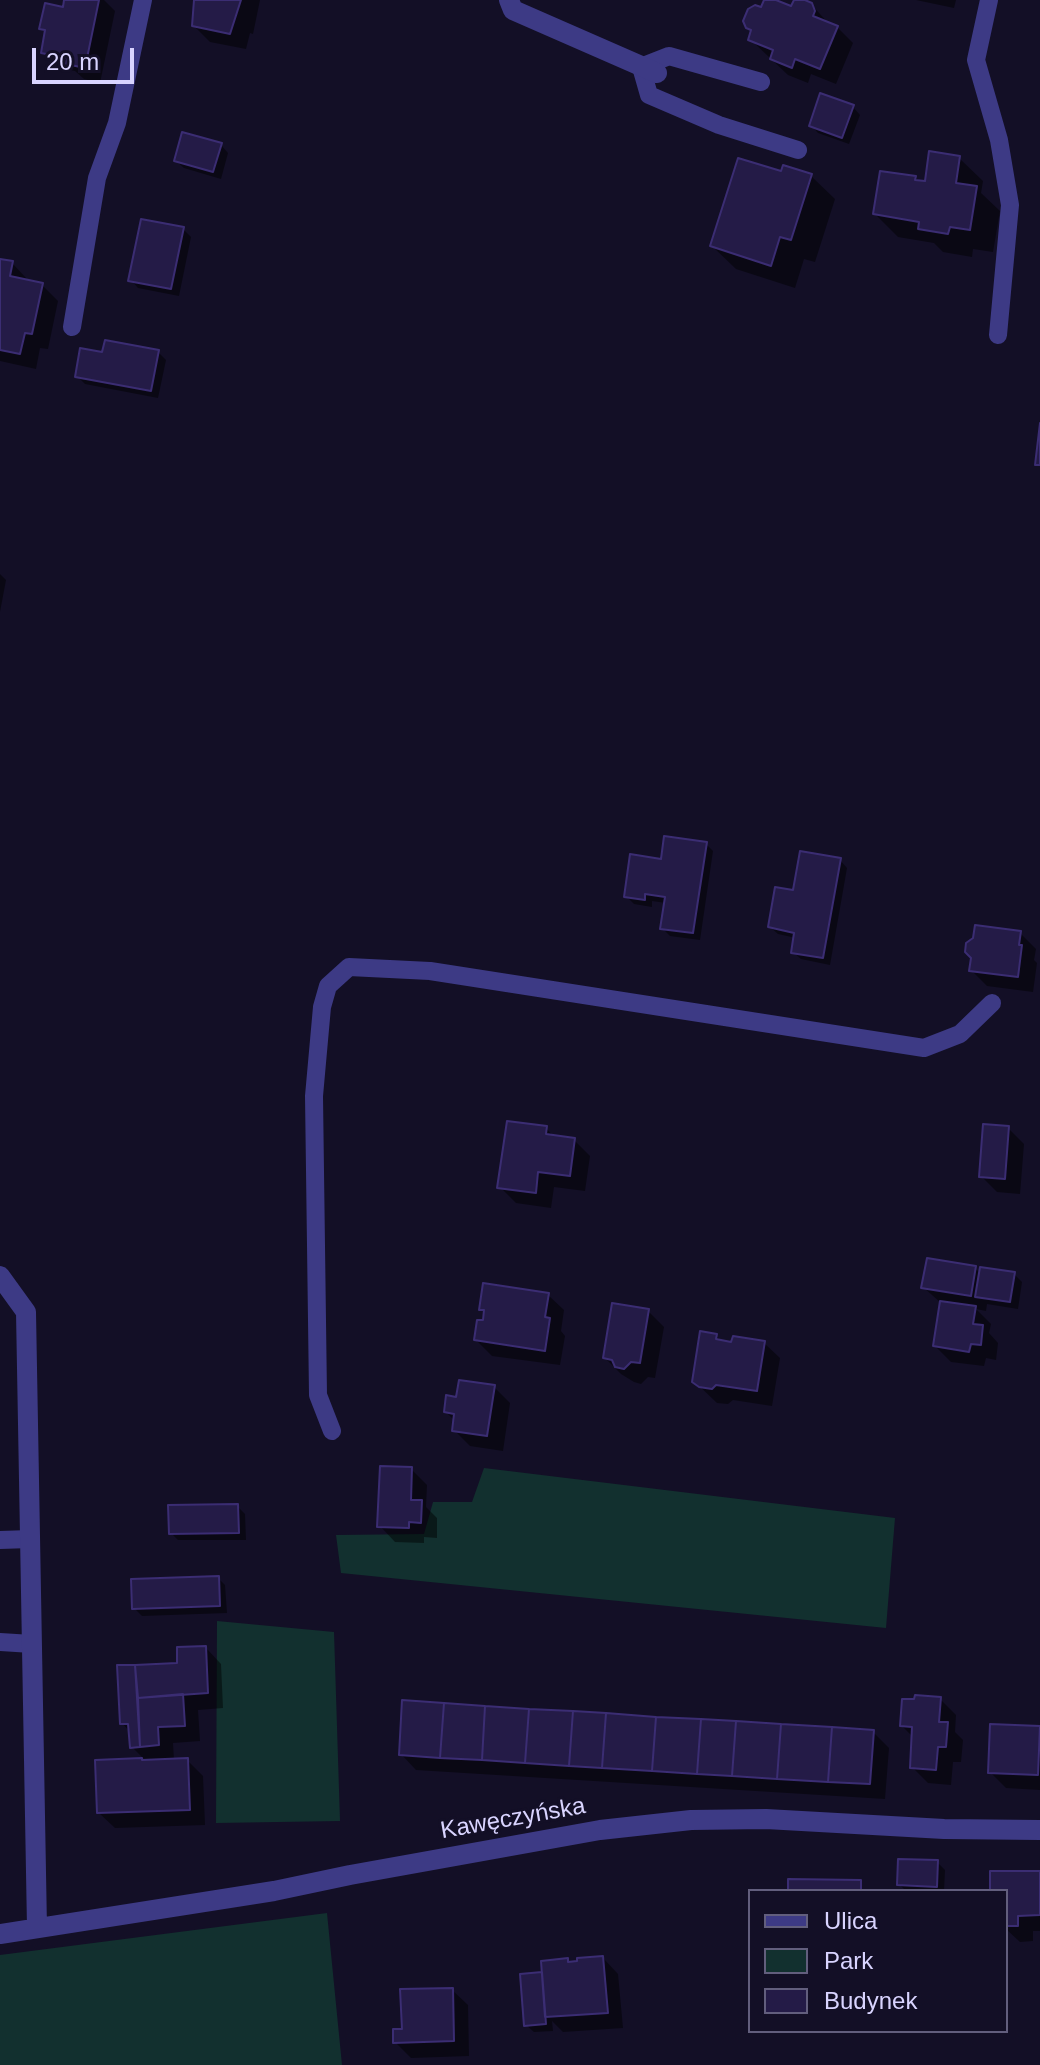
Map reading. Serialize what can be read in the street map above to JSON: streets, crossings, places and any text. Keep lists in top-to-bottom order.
{
  "streets": {
    "street": ["Kawęczyńska"]
  },
  "legend": ["Ulica", "Park", "Budynek"],
  "scale_bar": "20 m"
}
